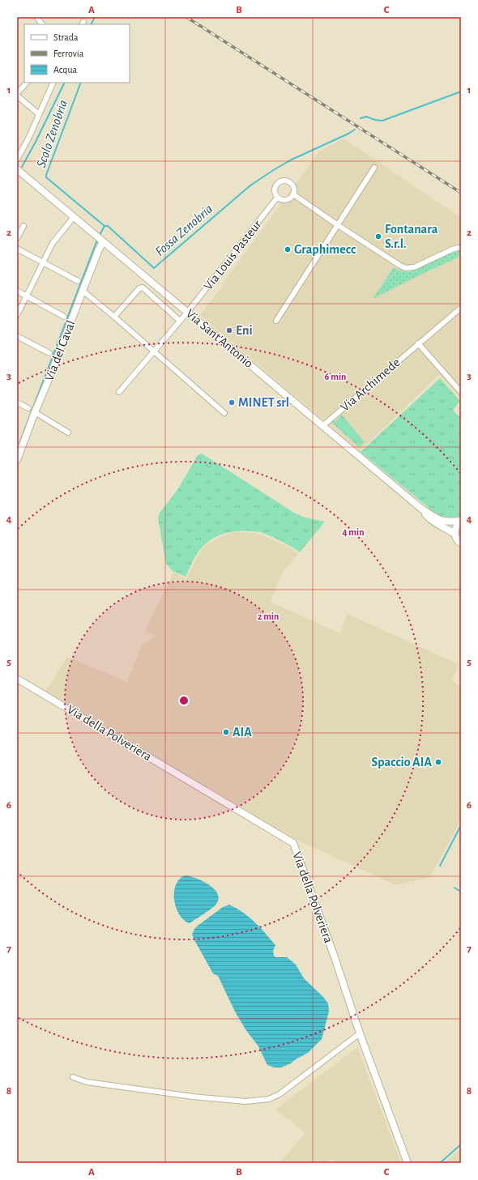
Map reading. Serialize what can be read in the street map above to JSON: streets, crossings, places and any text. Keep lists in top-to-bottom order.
{
  "streets": {
    "street": [
      "Via Louis Pasteur",
      "Via Sant'Antonio",
      "Via del Caval",
      "Via Archimede",
      "Via della Polveriera"
    ]
  },
  "crossings": [
    ["Via Louis Pasteur", "Via Sant'Antonio"],
    ["Via Sant'Antonio", "Via del Caval"],
    ["Via Sant'Antonio", "Via Archimede"]
  ],
  "water": ["Scolo Zenobria", "Fossa Zenobria"],
  "places": [
    "Fontanara S.r.l.",
    "Graphimecc",
    "Eni",
    "MINET srl",
    "AIA",
    "Spaccio AIA"
  ],
  "legend": ["Strada", "Ferrovia", "Acqua"],
  "grid": {
    "columns": ["A", "B", "C"],
    "rows": [
      "1",
      "2",
      "3",
      "4",
      "5",
      "6",
      "7",
      "8"
    ]
  },
  "rings": ["6 min", "4 min", "2 min"]
}
